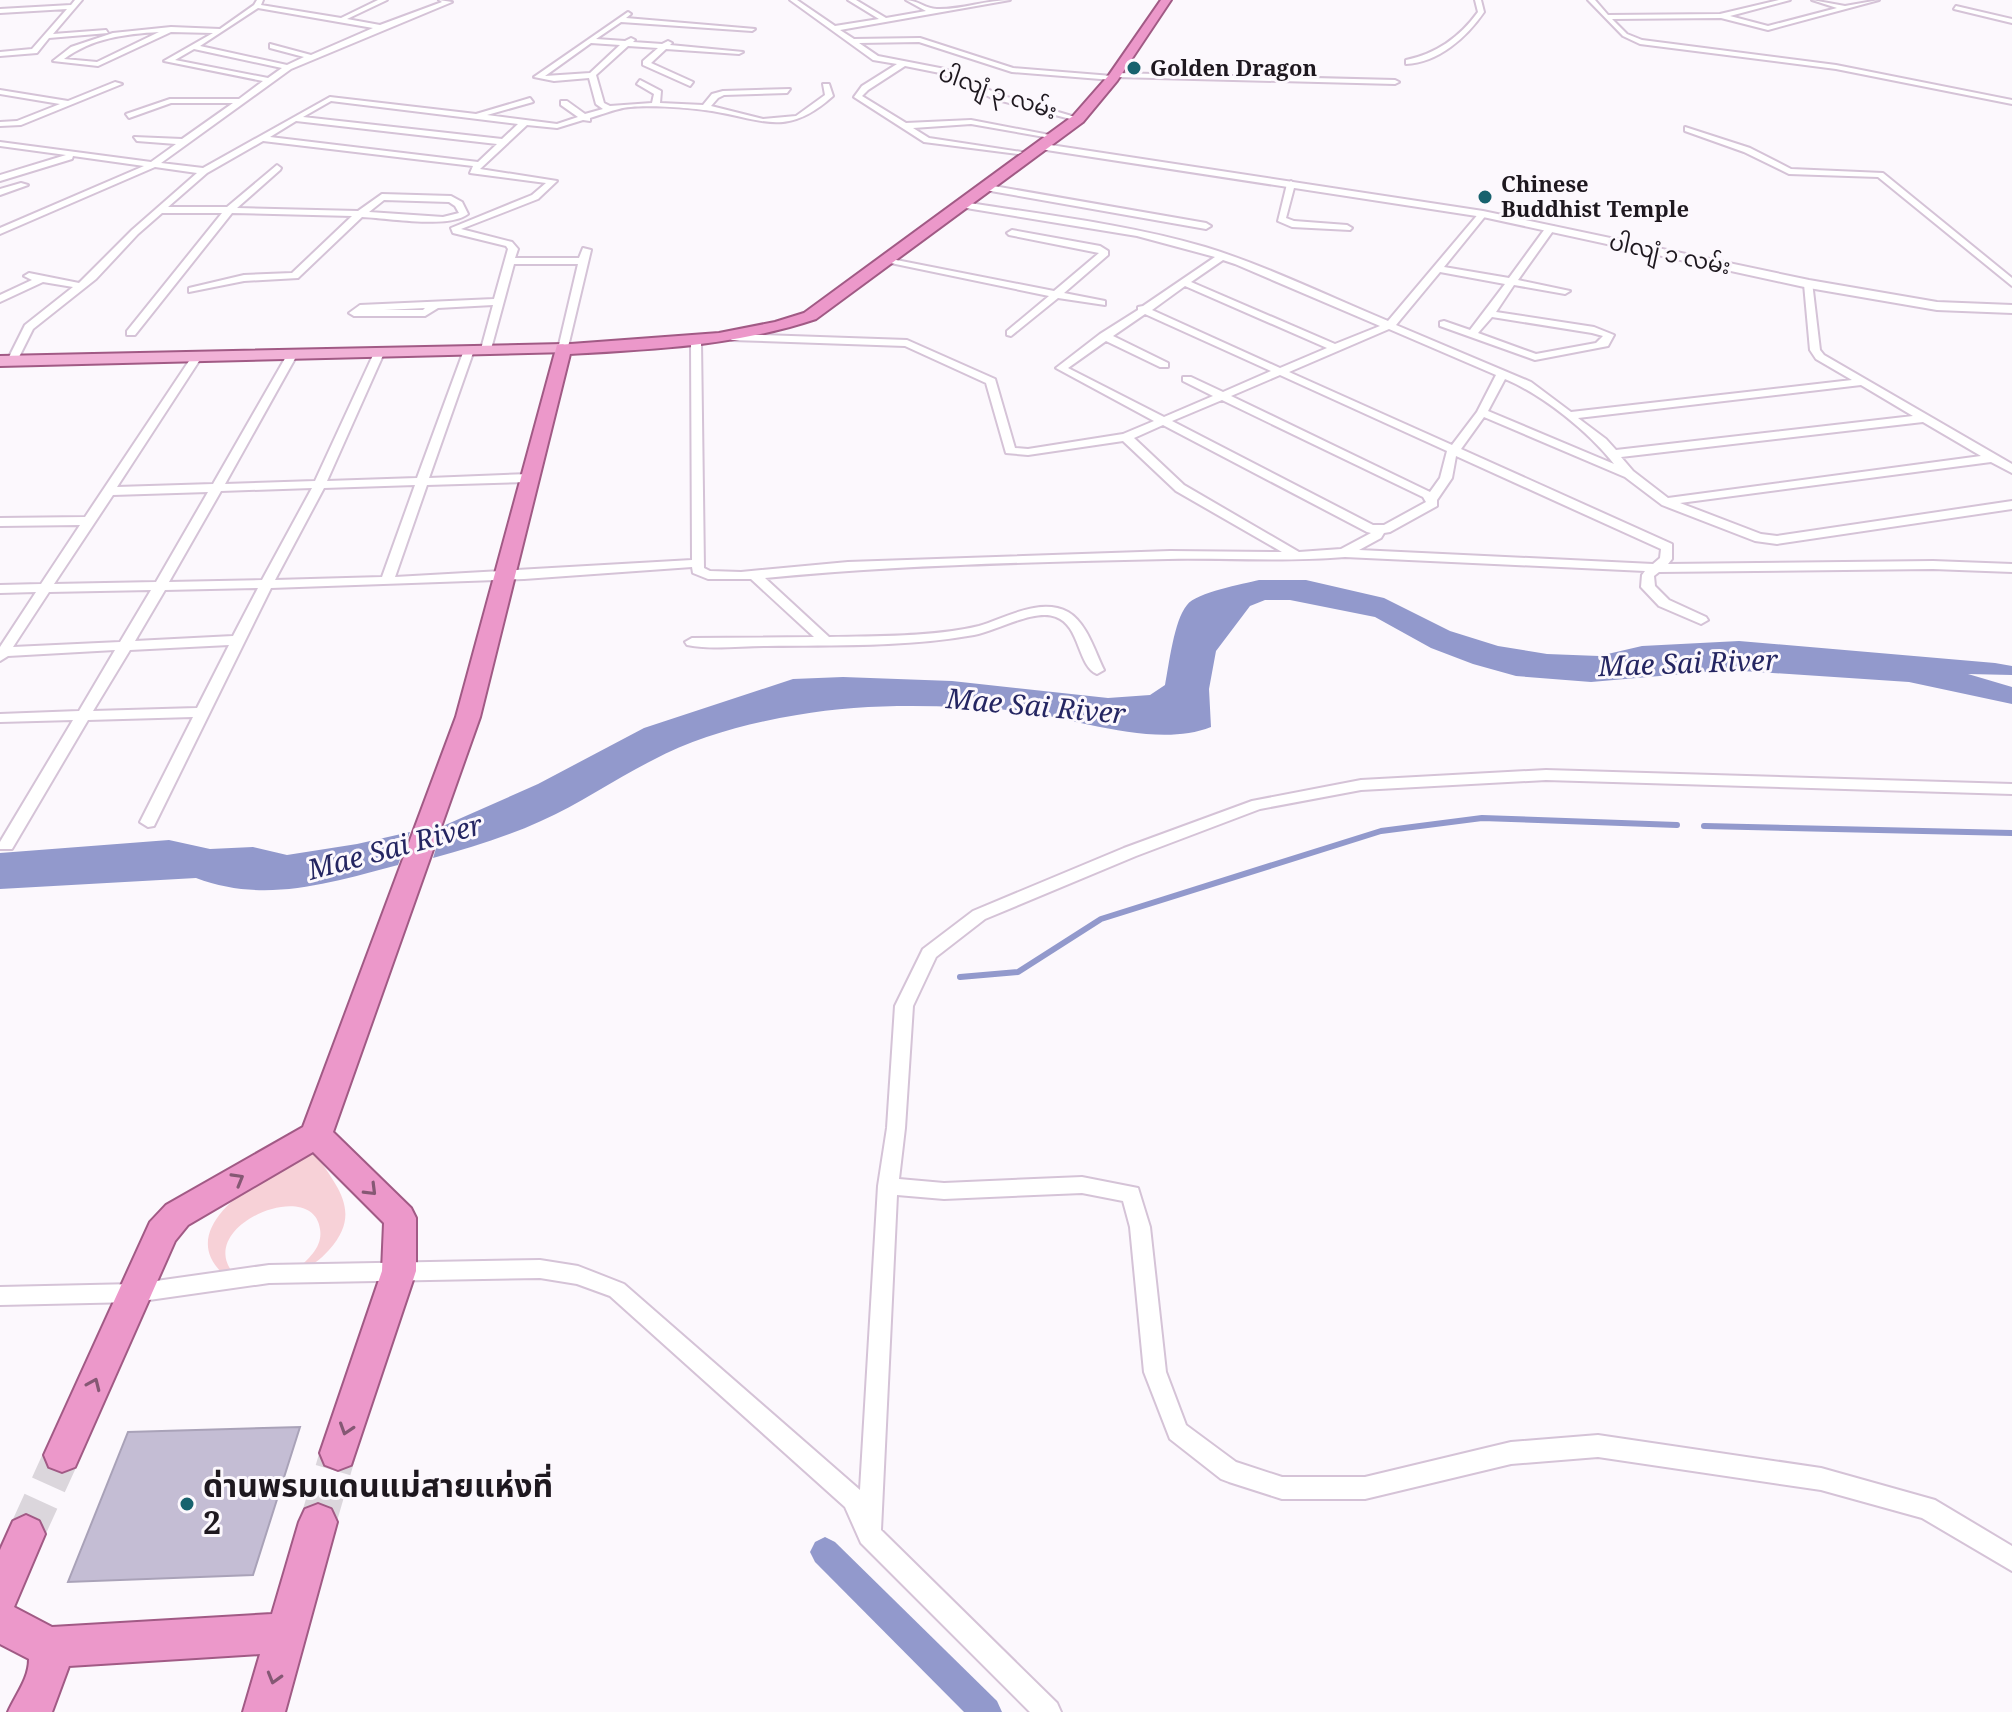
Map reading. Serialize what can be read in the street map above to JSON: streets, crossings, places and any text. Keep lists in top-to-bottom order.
{
  "streets": {
    "street": ["ပါလျံ ၃ လမ်း", "ပါလျံ ၁ လမ်း"]
  },
  "water": ["Mae Sai River"],
  "places": ["Golden Dragon", "Chinese Buddhist Temple", "ด่านพรมแดนแม่สายแห่งที่ 2"]
}
